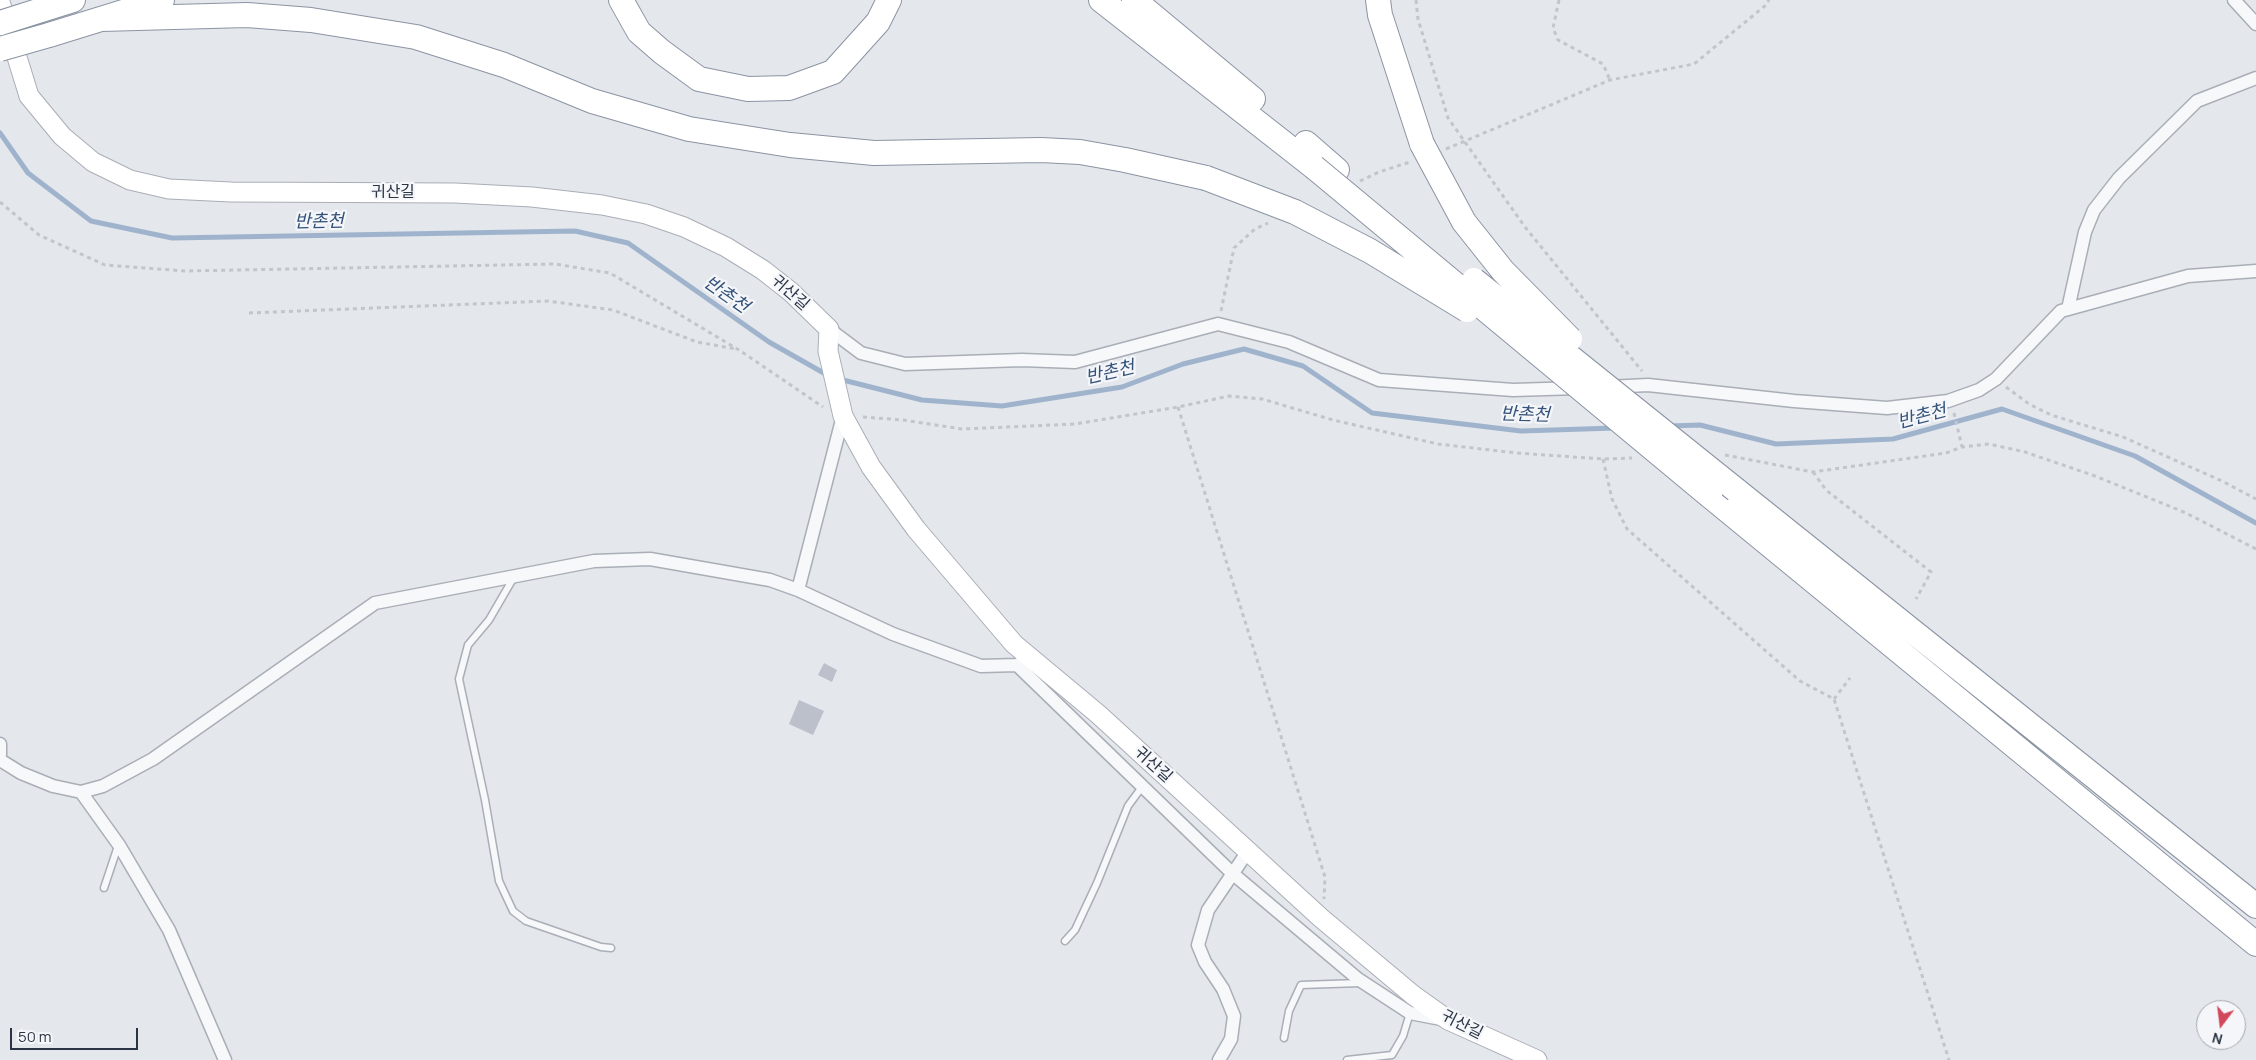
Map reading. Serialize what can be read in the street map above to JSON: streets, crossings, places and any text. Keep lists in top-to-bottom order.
{
  "streets": {
    "street": ["귀산길"]
  },
  "water": ["반촌천"],
  "scale_bar": "50 m",
  "north": "bottom"
}
